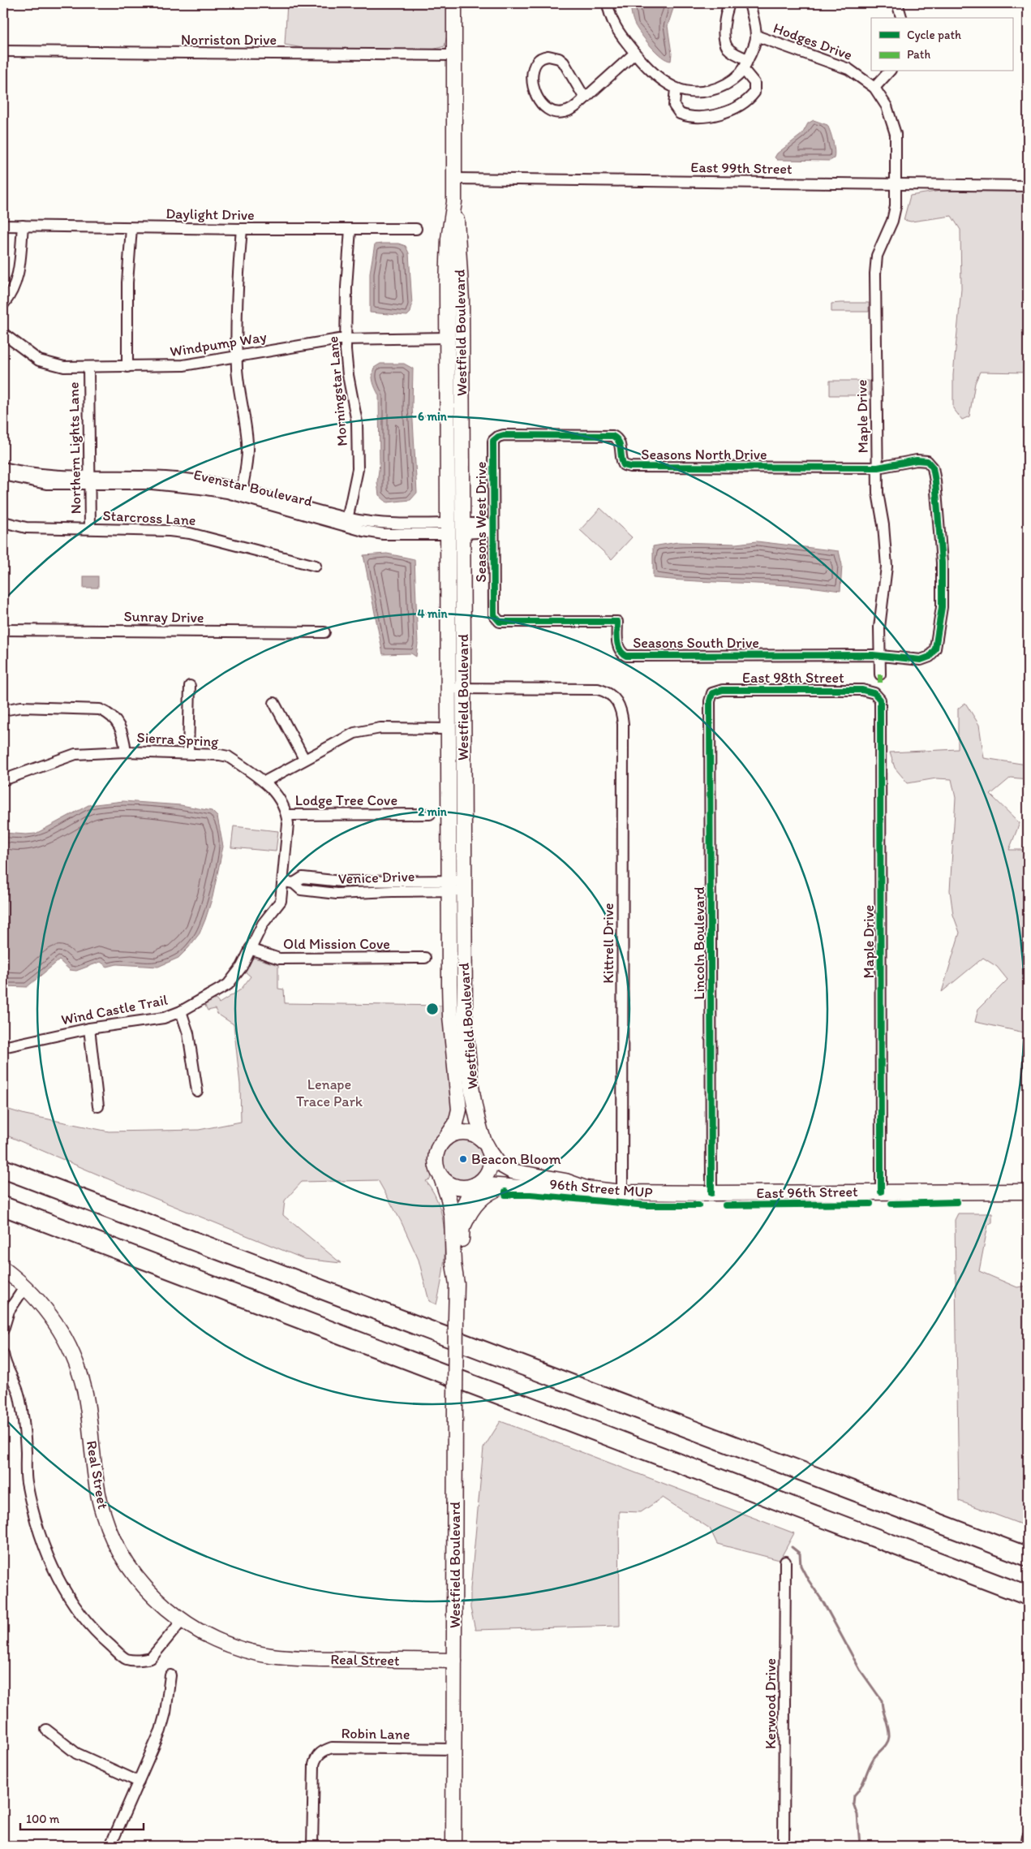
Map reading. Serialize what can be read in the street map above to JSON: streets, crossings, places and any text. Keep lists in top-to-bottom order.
{
  "streets": {
    "main road": ["Westfield Boulevard", "East 96th Street", "Real Street"],
    "street": [
      "Norriston Drive",
      "Hodges Drive",
      "East 99th Street",
      "Daylight Drive",
      "Windpump Way",
      "Morningstar Lane",
      "Maple Drive",
      "Northern Lights Lane",
      "Seasons North Drive",
      "Evenstar Boulevard",
      "Starcross Lane",
      "Seasons West Drive",
      "Sunray Drive",
      "Seasons South Drive",
      "East 98th Street",
      "Sierra Spring",
      "Lodge Tree Cove",
      "Venice Drive",
      "Kittrell Drive",
      "Lincoln Boulevard",
      "Old Mission Cove",
      "Wind Castle Trail",
      "Kerwood Drive",
      "Robin Lane"
    ],
    "cycle path": ["96th Street MUP"]
  },
  "crossings": [
    ["Norriston Drive", "Westfield Boulevard"],
    ["Hodges Drive", "East 99th Street"],
    ["Hodges Drive", "Maple Drive"],
    ["East 99th Street", "Westfield Boulevard"],
    ["East 99th Street", "Maple Drive"],
    ["Daylight Drive", "Morningstar Lane"],
    ["Westfield Boulevard", "Windpump Way"],
    ["Westfield Boulevard", "Evenstar Boulevard"],
    ["Westfield Boulevard", "Venice Drive"],
    ["Westfield Boulevard", "Kittrell Drive"],
    ["Westfield Boulevard", "East 96th Street"],
    ["Westfield Boulevard", "Real Street"],
    ["Westfield Boulevard", "Robin Lane"],
    ["Windpump Way", "Morningstar Lane"],
    ["Windpump Way", "Northern Lights Lane"],
    ["Morningstar Lane", "Evenstar Boulevard"],
    ["Maple Drive", "Seasons North Drive"],
    ["Maple Drive", "Seasons South Drive"],
    ["Maple Drive", "East 98th Street"],
    ["Maple Drive", "East 96th Street"],
    ["Northern Lights Lane", "Evenstar Boulevard"],
    ["Northern Lights Lane", "Starcross Lane"],
    ["Seasons North Drive", "Seasons West Drive"],
    ["Seasons West Drive", "Seasons South Drive"],
    ["East 98th Street", "Lincoln Boulevard"],
    ["Sierra Spring", "Lodge Tree Cove"],
    ["Sierra Spring", "Venice Drive"],
    ["Sierra Spring", "Wind Castle Trail"],
    ["Venice Drive", "Wind Castle Trail"],
    ["Kittrell Drive", "East 96th Street"],
    ["Lincoln Boulevard", "East 96th Street"],
    ["Old Mission Cove", "Wind Castle Trail"]
  ],
  "parks": ["Lenape Trace Park"],
  "places": ["Beacon Bloom"],
  "legend": ["Cycle path", "Path"],
  "scale_bar": "100 m",
  "rings": ["6 min", "4 min", "2 min"]
}
